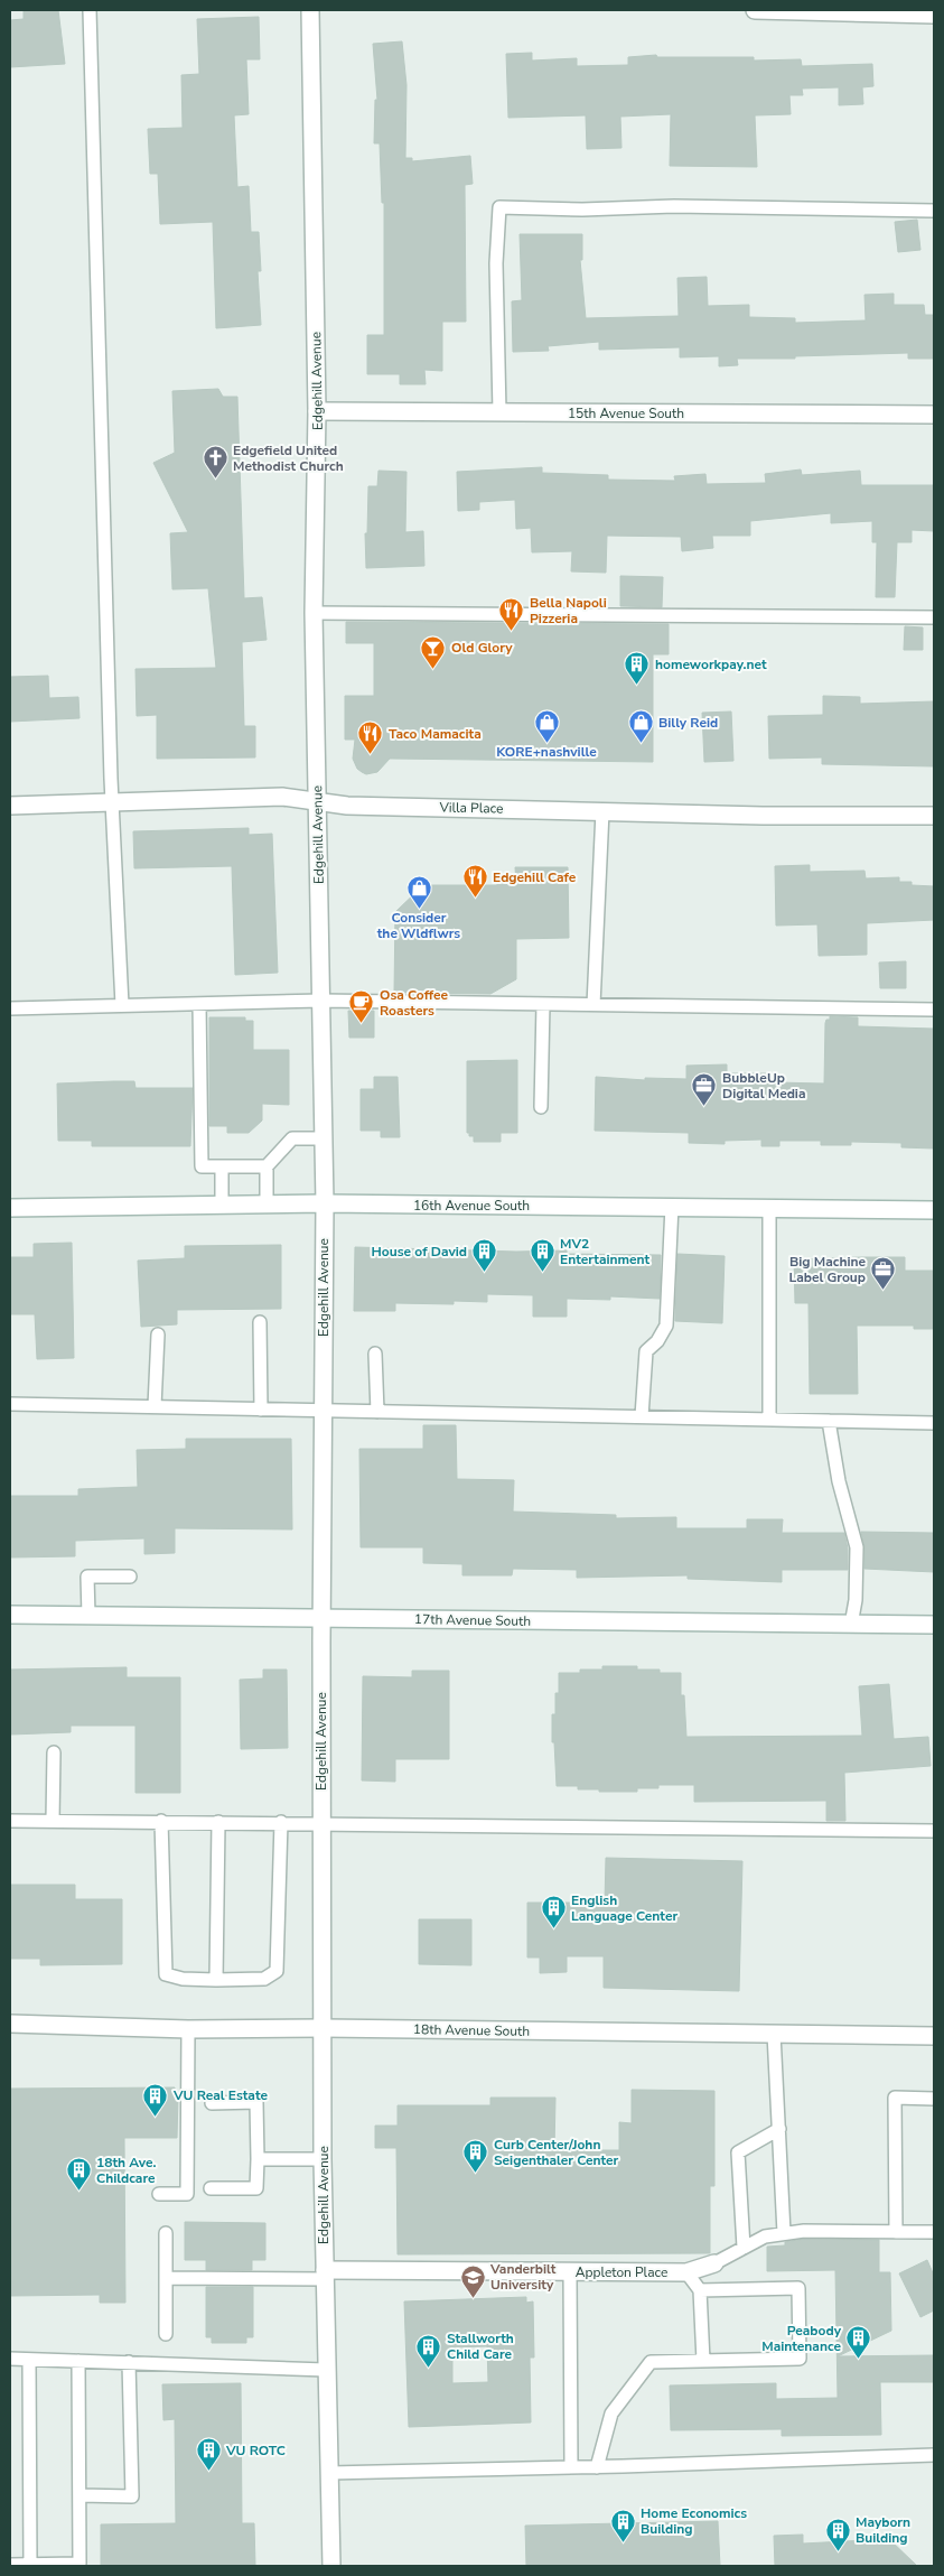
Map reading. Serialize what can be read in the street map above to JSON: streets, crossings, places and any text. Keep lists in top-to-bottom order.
{
  "streets": {
    "street": [
      "Edgehill Avenue",
      "15th Avenue South",
      "Villa Place",
      "16th Avenue South",
      "17th Avenue South",
      "18th Avenue South",
      "Appleton Place"
    ]
  },
  "crossings": [
    ["Edgehill Avenue", "15th Avenue South"],
    ["Edgehill Avenue", "Villa Place"],
    ["Edgehill Avenue", "16th Avenue South"],
    ["Edgehill Avenue", "17th Avenue South"],
    ["Edgehill Avenue", "18th Avenue South"],
    ["Edgehill Avenue", "Appleton Place"]
  ],
  "places": {
    "church": ["Edgefield United Methodist Church"],
    "restaurant": ["Bella Napoli Pizzeria", "Taco Mamacita", "Edgehill Cafe"],
    "bar": ["Old Glory"],
    "building": [
      "homeworkpay.net",
      "House of David",
      "MV2 Entertainment",
      "English Language Center",
      "VU Real Estate",
      "Curb Center/John Seigenthaler Center",
      "18th Ave. Childcare",
      "Peabody Maintenance",
      "Stallworth Child Care",
      "VU ROTC",
      "Home Economics Building",
      "Mayborn Building"
    ],
    "shop": ["KORE+nashville", "Billy Reid", "Consider the Wldflwrs"],
    "cafe": ["Osa Coffee Roasters"],
    "office": ["BubbleUp Digital Media", "Big Machine Label Group"],
    "school or university": ["Vanderbilt University"]
  }
}
